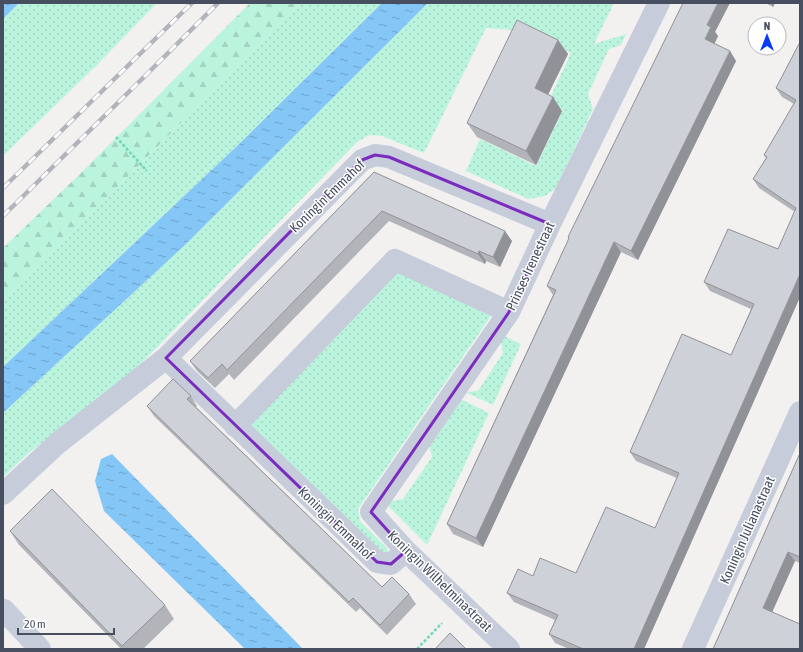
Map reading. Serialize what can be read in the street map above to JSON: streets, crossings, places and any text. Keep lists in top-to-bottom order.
{
  "streets": {
    "street": [
      "Koningin Emmahof",
      "Prinses Irenestraat",
      "Koningin Julianastraat",
      "Koningin Wilhelminastraat"
    ]
  },
  "crossings": [
    ["Koningin Emmahof", "Prinses Irenestraat"],
    ["Koningin Emmahof", "Koningin Wilhelminastraat"],
    ["Prinses Irenestraat", "Koningin Wilhelminastraat"]
  ],
  "scale_bar": "20 m",
  "north": "top"
}
